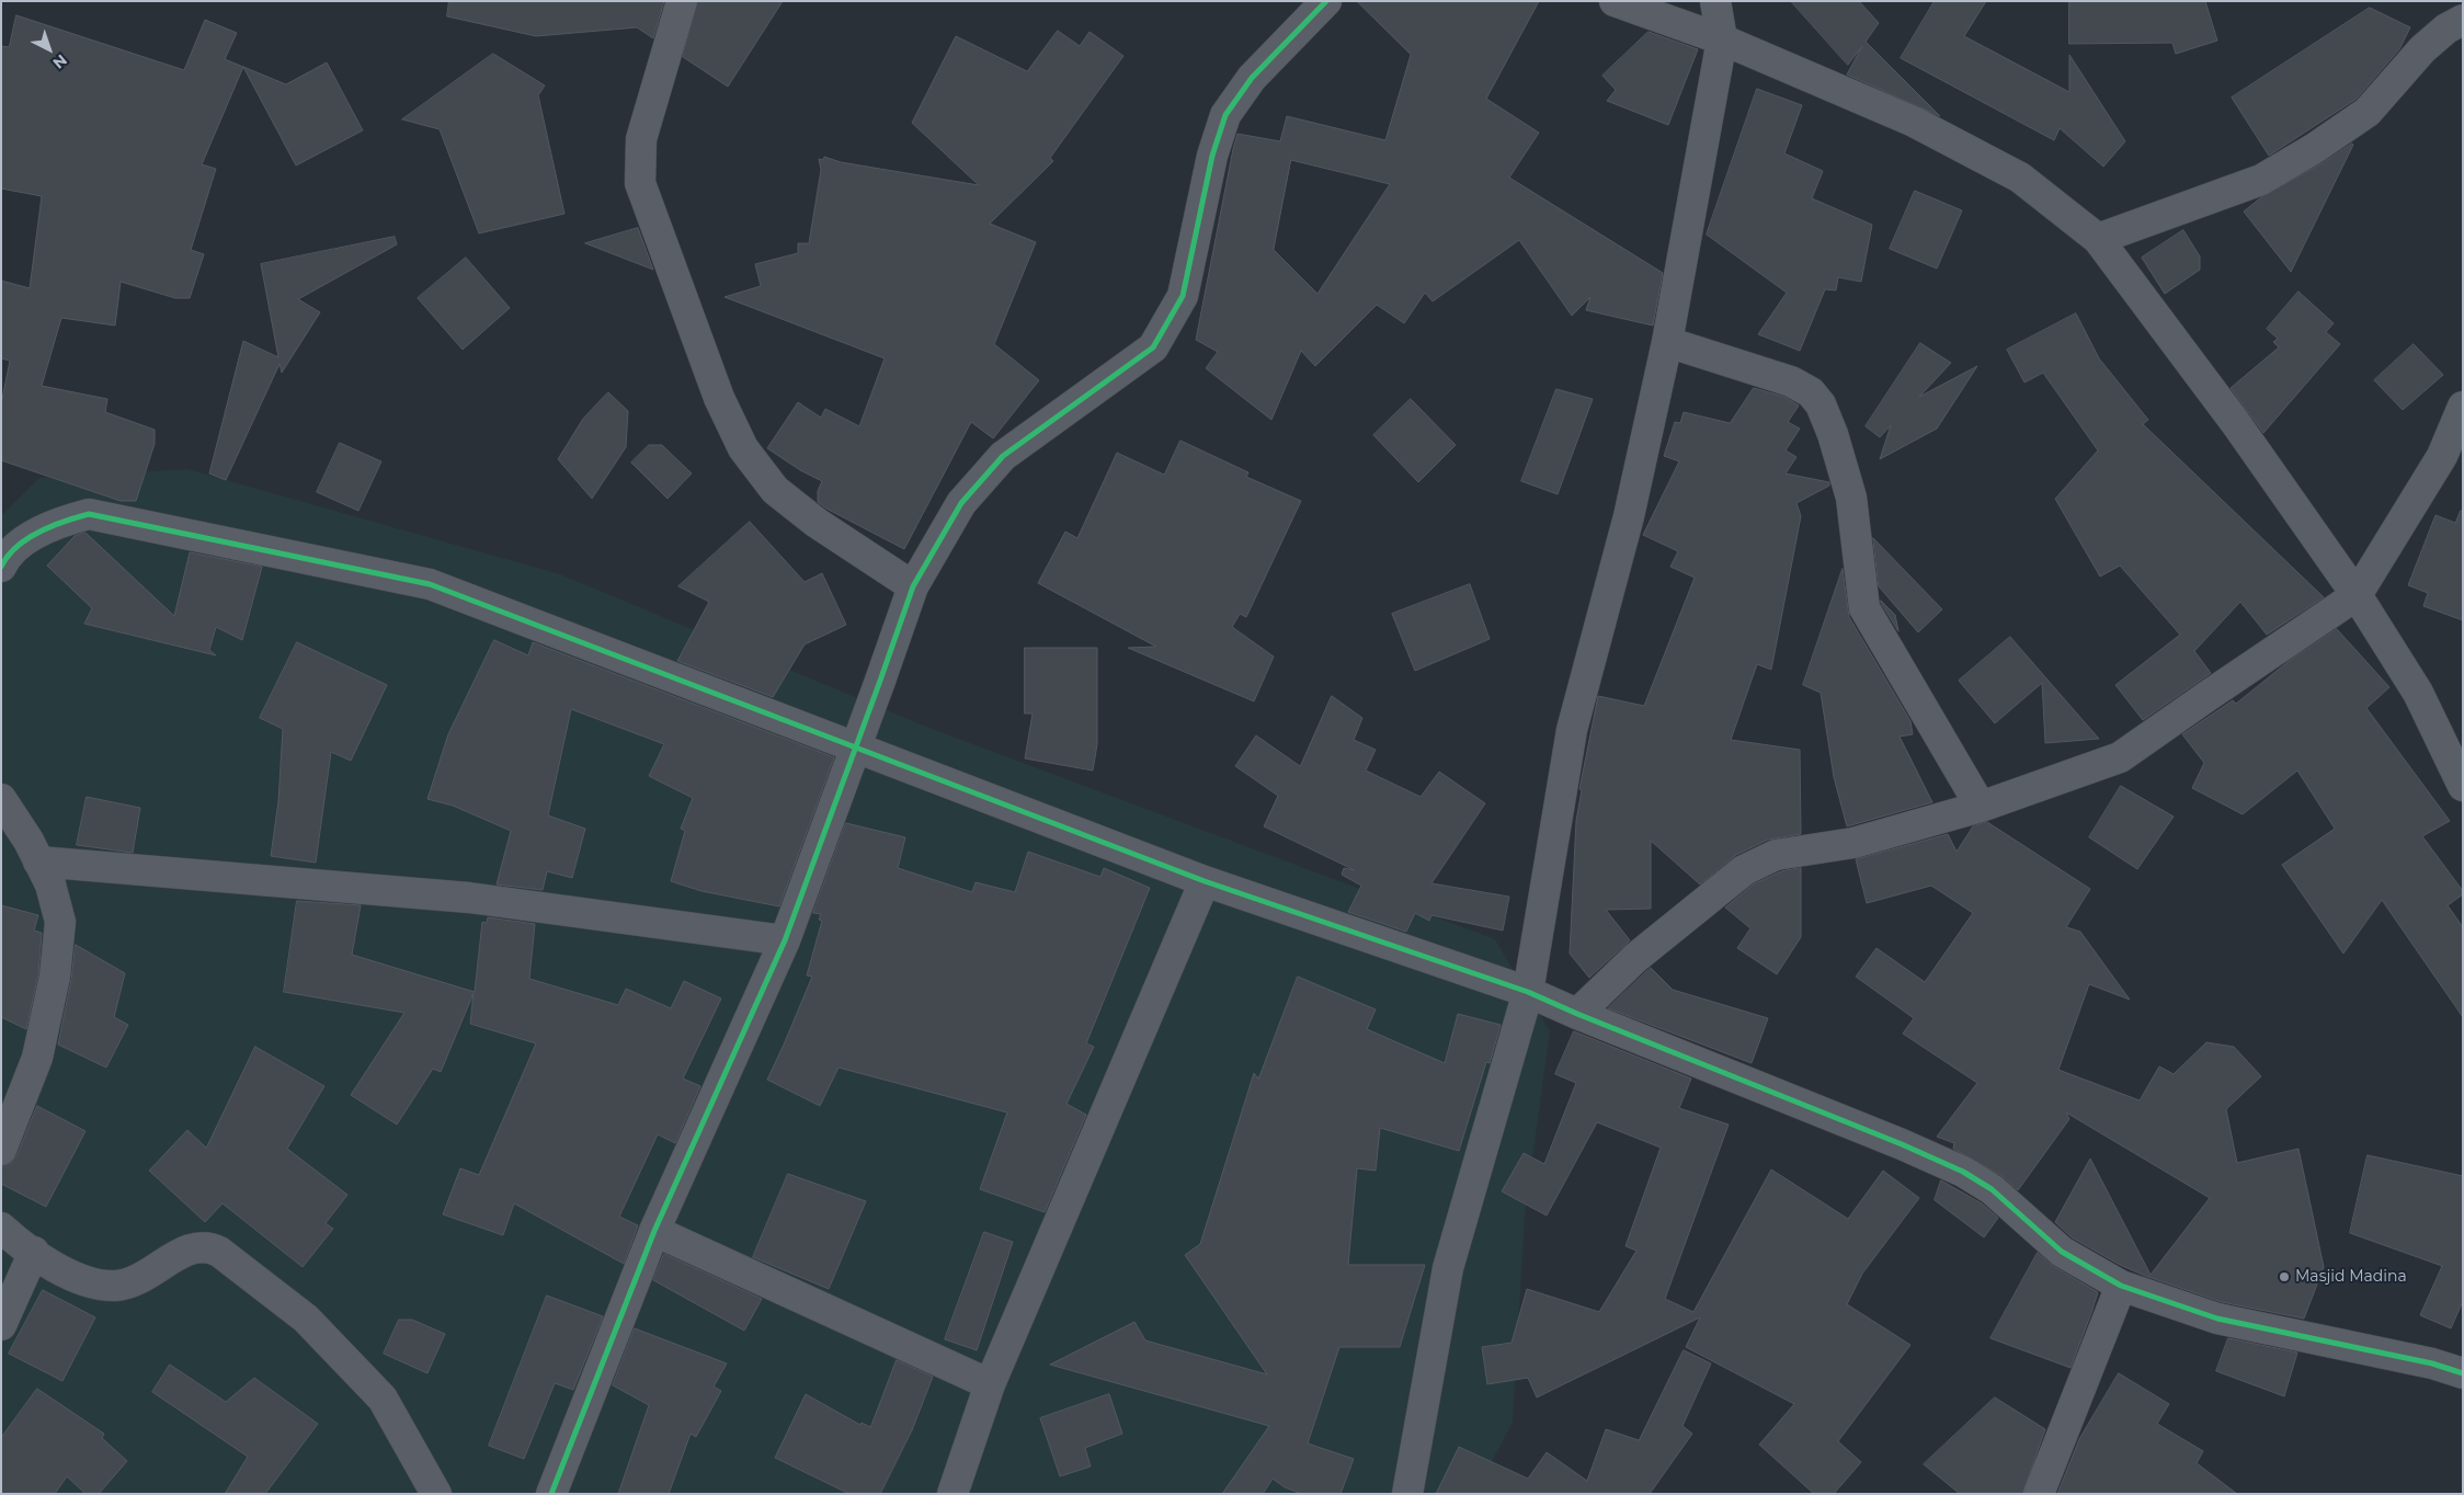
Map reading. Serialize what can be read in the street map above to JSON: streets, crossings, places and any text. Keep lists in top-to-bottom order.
{
  "places": ["Masjid Madina"],
  "north": "bottom right"
}
